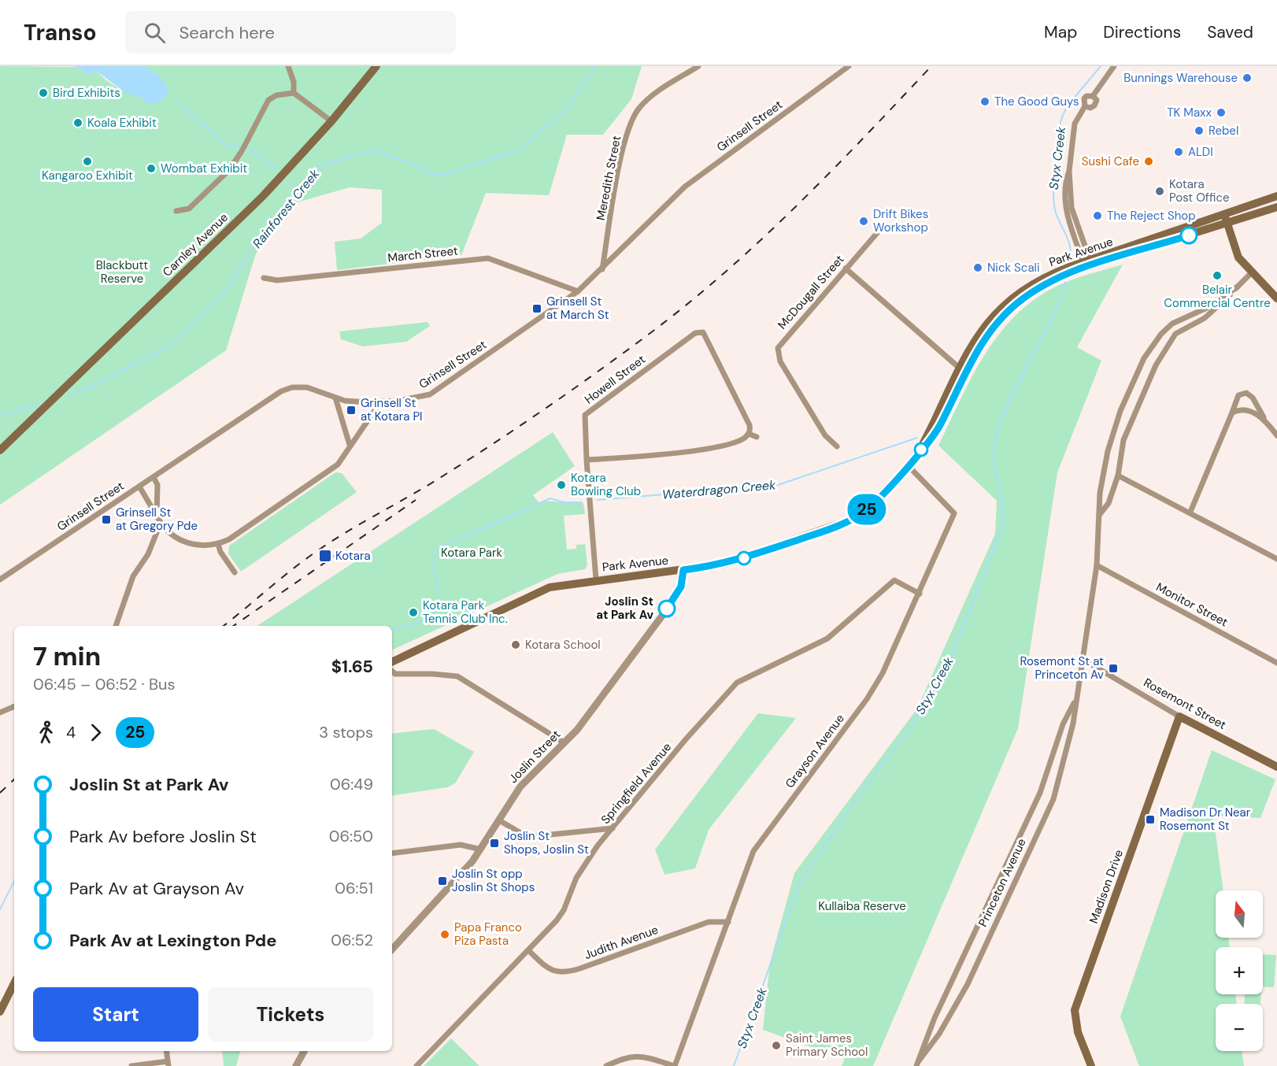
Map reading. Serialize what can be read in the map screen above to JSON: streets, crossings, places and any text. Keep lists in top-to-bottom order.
{
  "streets": {
    "main road": [
      "Carnley Avenue",
      "Park Avenue",
      "Rosemont Street",
      "Madison Drive"
    ],
    "street": [
      "Grinsell Street",
      "Meredith Street",
      "March Street",
      "McDougall Street",
      "Howell Street",
      "Monitor Street",
      "Grayson Avenue",
      "Joslin Street",
      "Springfield Avenue",
      "Princeton Avenue",
      "Judith Avenue"
    ]
  },
  "crossings": [
    ["Grinsell Street", "Meredith Street"],
    ["Grinsell Street", "March Street"],
    ["Park Avenue", "Howell Street"],
    ["Park Avenue", "Grayson Avenue"],
    ["Park Avenue", "Joslin Street"],
    ["Monitor Street", "Princeton Avenue"],
    ["Rosemont Street", "Princeton Avenue"],
    ["Rosemont Street", "Madison Drive"],
    ["Grayson Avenue", "Springfield Avenue"],
    ["Grayson Avenue", "Judith Avenue"],
    ["Springfield Avenue", "Judith Avenue"]
  ],
  "water": ["Styx Creek", "Rainforest Creek", "Waterdragon Creek"],
  "parks": ["Blackbutt Reserve", "Kotara Park", "Kullaiba Reserve"],
  "places": {
    "other": [
      "Bunnings Warehouse",
      "Bird Exhibits",
      "The Good Guys",
      "TK Maxx",
      "Koala Exhibit",
      "Rebel",
      "ALDI",
      "Kangaroo Exhibit",
      "Sushi Cafe",
      "Wombat Exhibit",
      "Kotara Post Office",
      "The Reject Shop",
      "Drift Bikes Workshop",
      "Nick Scali",
      "Belair Commercial Centre",
      "Kotara Bowling Club",
      "Joslin St at Park Av",
      "Kotara Park Tennis Club Inc.",
      "Kotara School",
      "Papa Franco Piza Pasta",
      "Saint James Primary School"
    ],
    "transit": [
      "Grinsell St at March St",
      "Grinsell St at Kotara Pl",
      "Grinsell St at Gregory Pde",
      "Kotara",
      "Rosemont St at Princeton Av",
      "Madison Dr Near Rosemont St",
      "Joslin St Shops, Joslin St",
      "Joslin St opp Joslin St Shops"
    ]
  },
  "lines": ["bus line 25"],
  "north": "top",
  "page": {
    "header": "Transo",
    "search": "Search here",
    "nav": ["Map", "Directions", "Saved"],
    "on_map": "25",
    "heading": ["7 min", "06:45 – 06:52 · Bus", "$1.65"],
    "legs": ["4", "25", "3 stops"],
    "list": [
      {
        "name": "Joslin St at Park Av",
        "value": "06:49"
      },
      {
        "name": "Park Av before Joslin St",
        "value": "06:50"
      },
      {
        "name": "Park Av at Grayson Av",
        "value": "06:51"
      },
      {
        "name": "Park Av at Lexington Pde",
        "value": "06:52"
      }
    ],
    "map_buttons": ["+", "−"],
    "buttons": ["Start", "Tickets"]
  }
}
